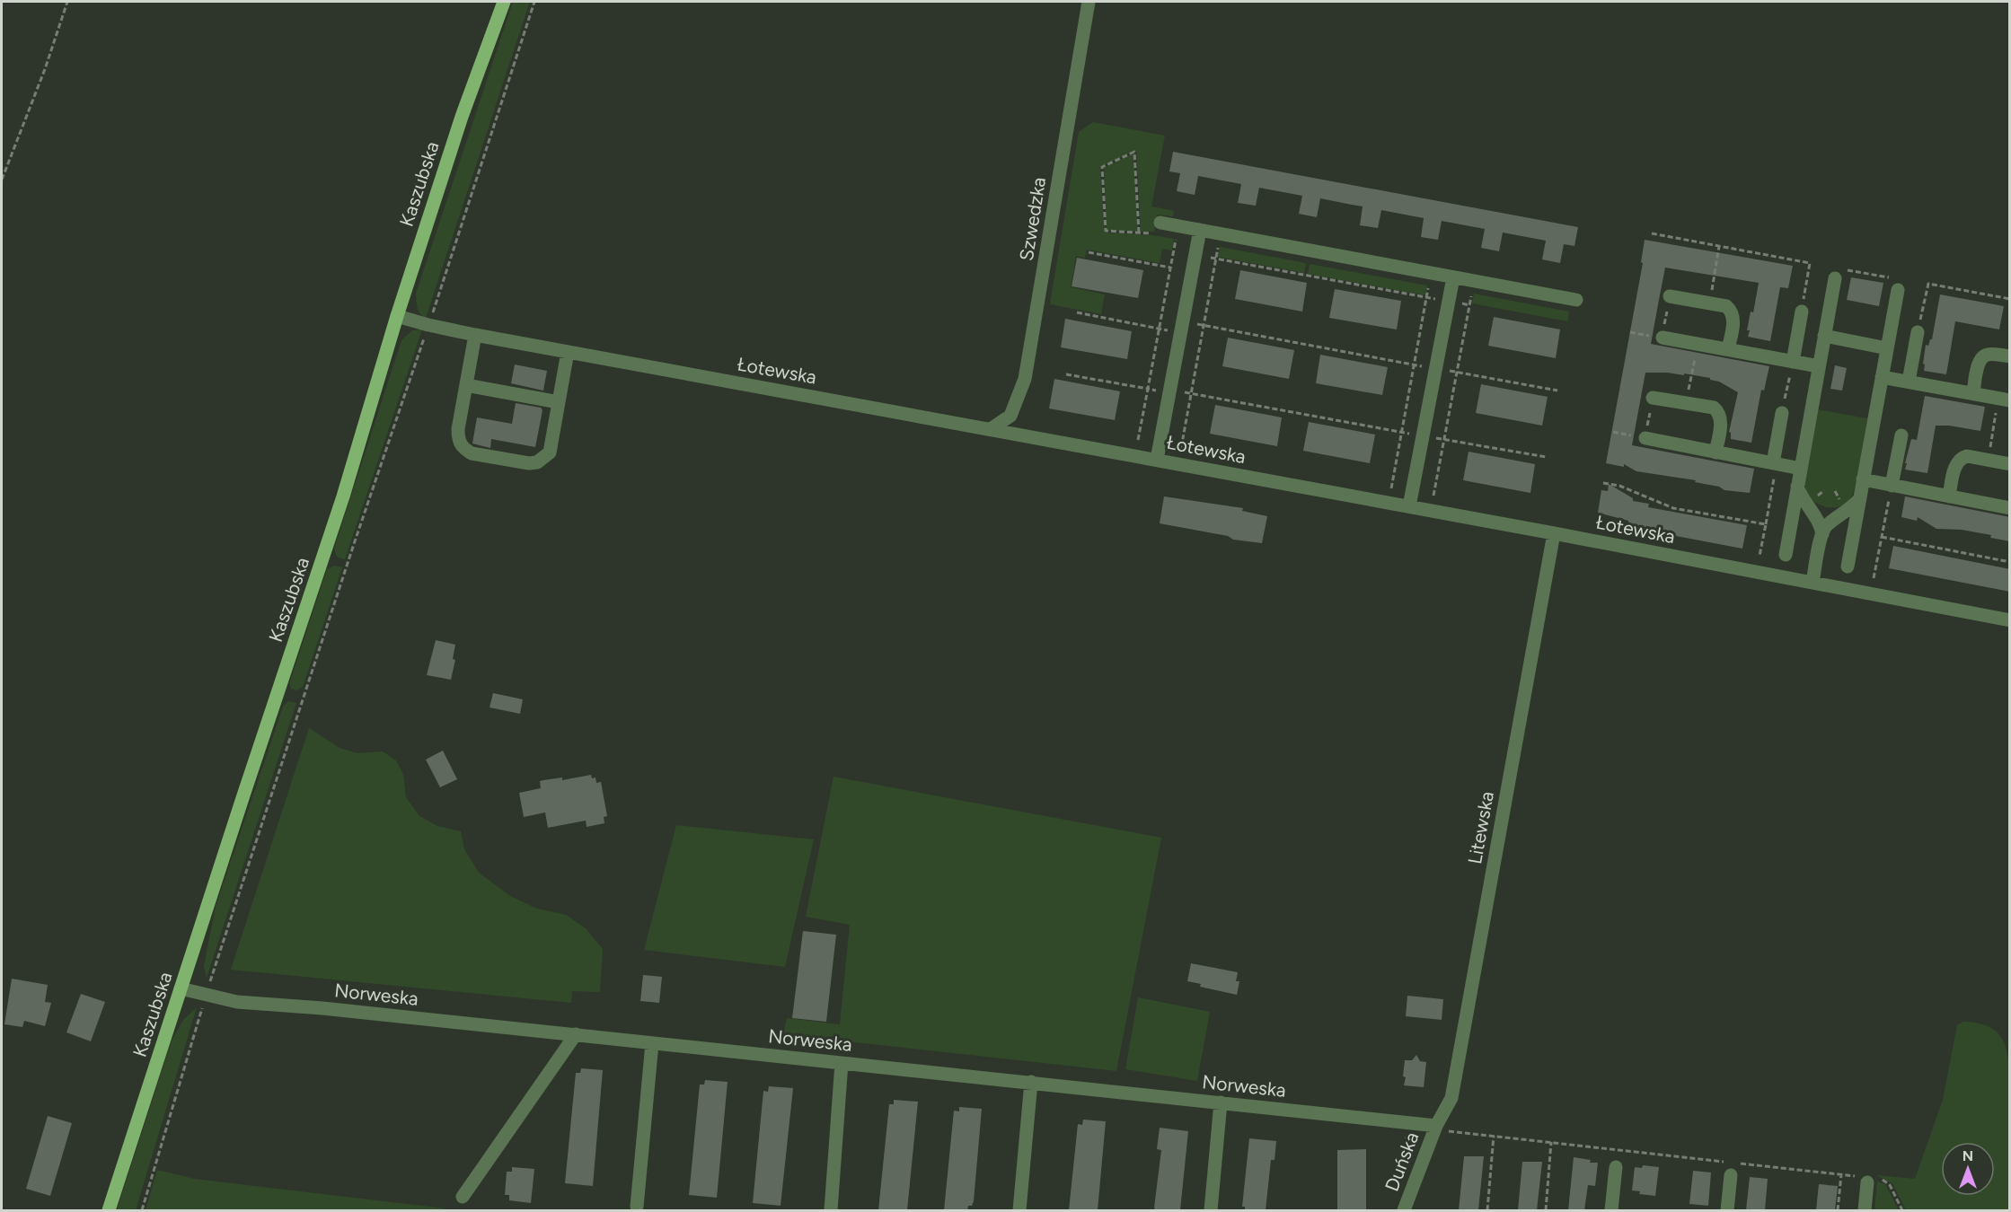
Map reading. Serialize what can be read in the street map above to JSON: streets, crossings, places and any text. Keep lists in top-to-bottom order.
{
  "streets": {
    "main road": ["Kaszubska"],
    "street": [
      "Szwedzka",
      "Łotewska",
      "Litewska",
      "Norweska",
      "Duńska"
    ]
  },
  "crossings": [
    ["Kaszubska", "Łotewska"],
    ["Kaszubska", "Norweska"],
    ["Szwedzka", "Łotewska"],
    ["Łotewska", "Litewska"],
    ["Litewska", "Norweska"],
    ["Litewska", "Duńska"],
    ["Norweska", "Duńska"]
  ],
  "north": "top"
}
